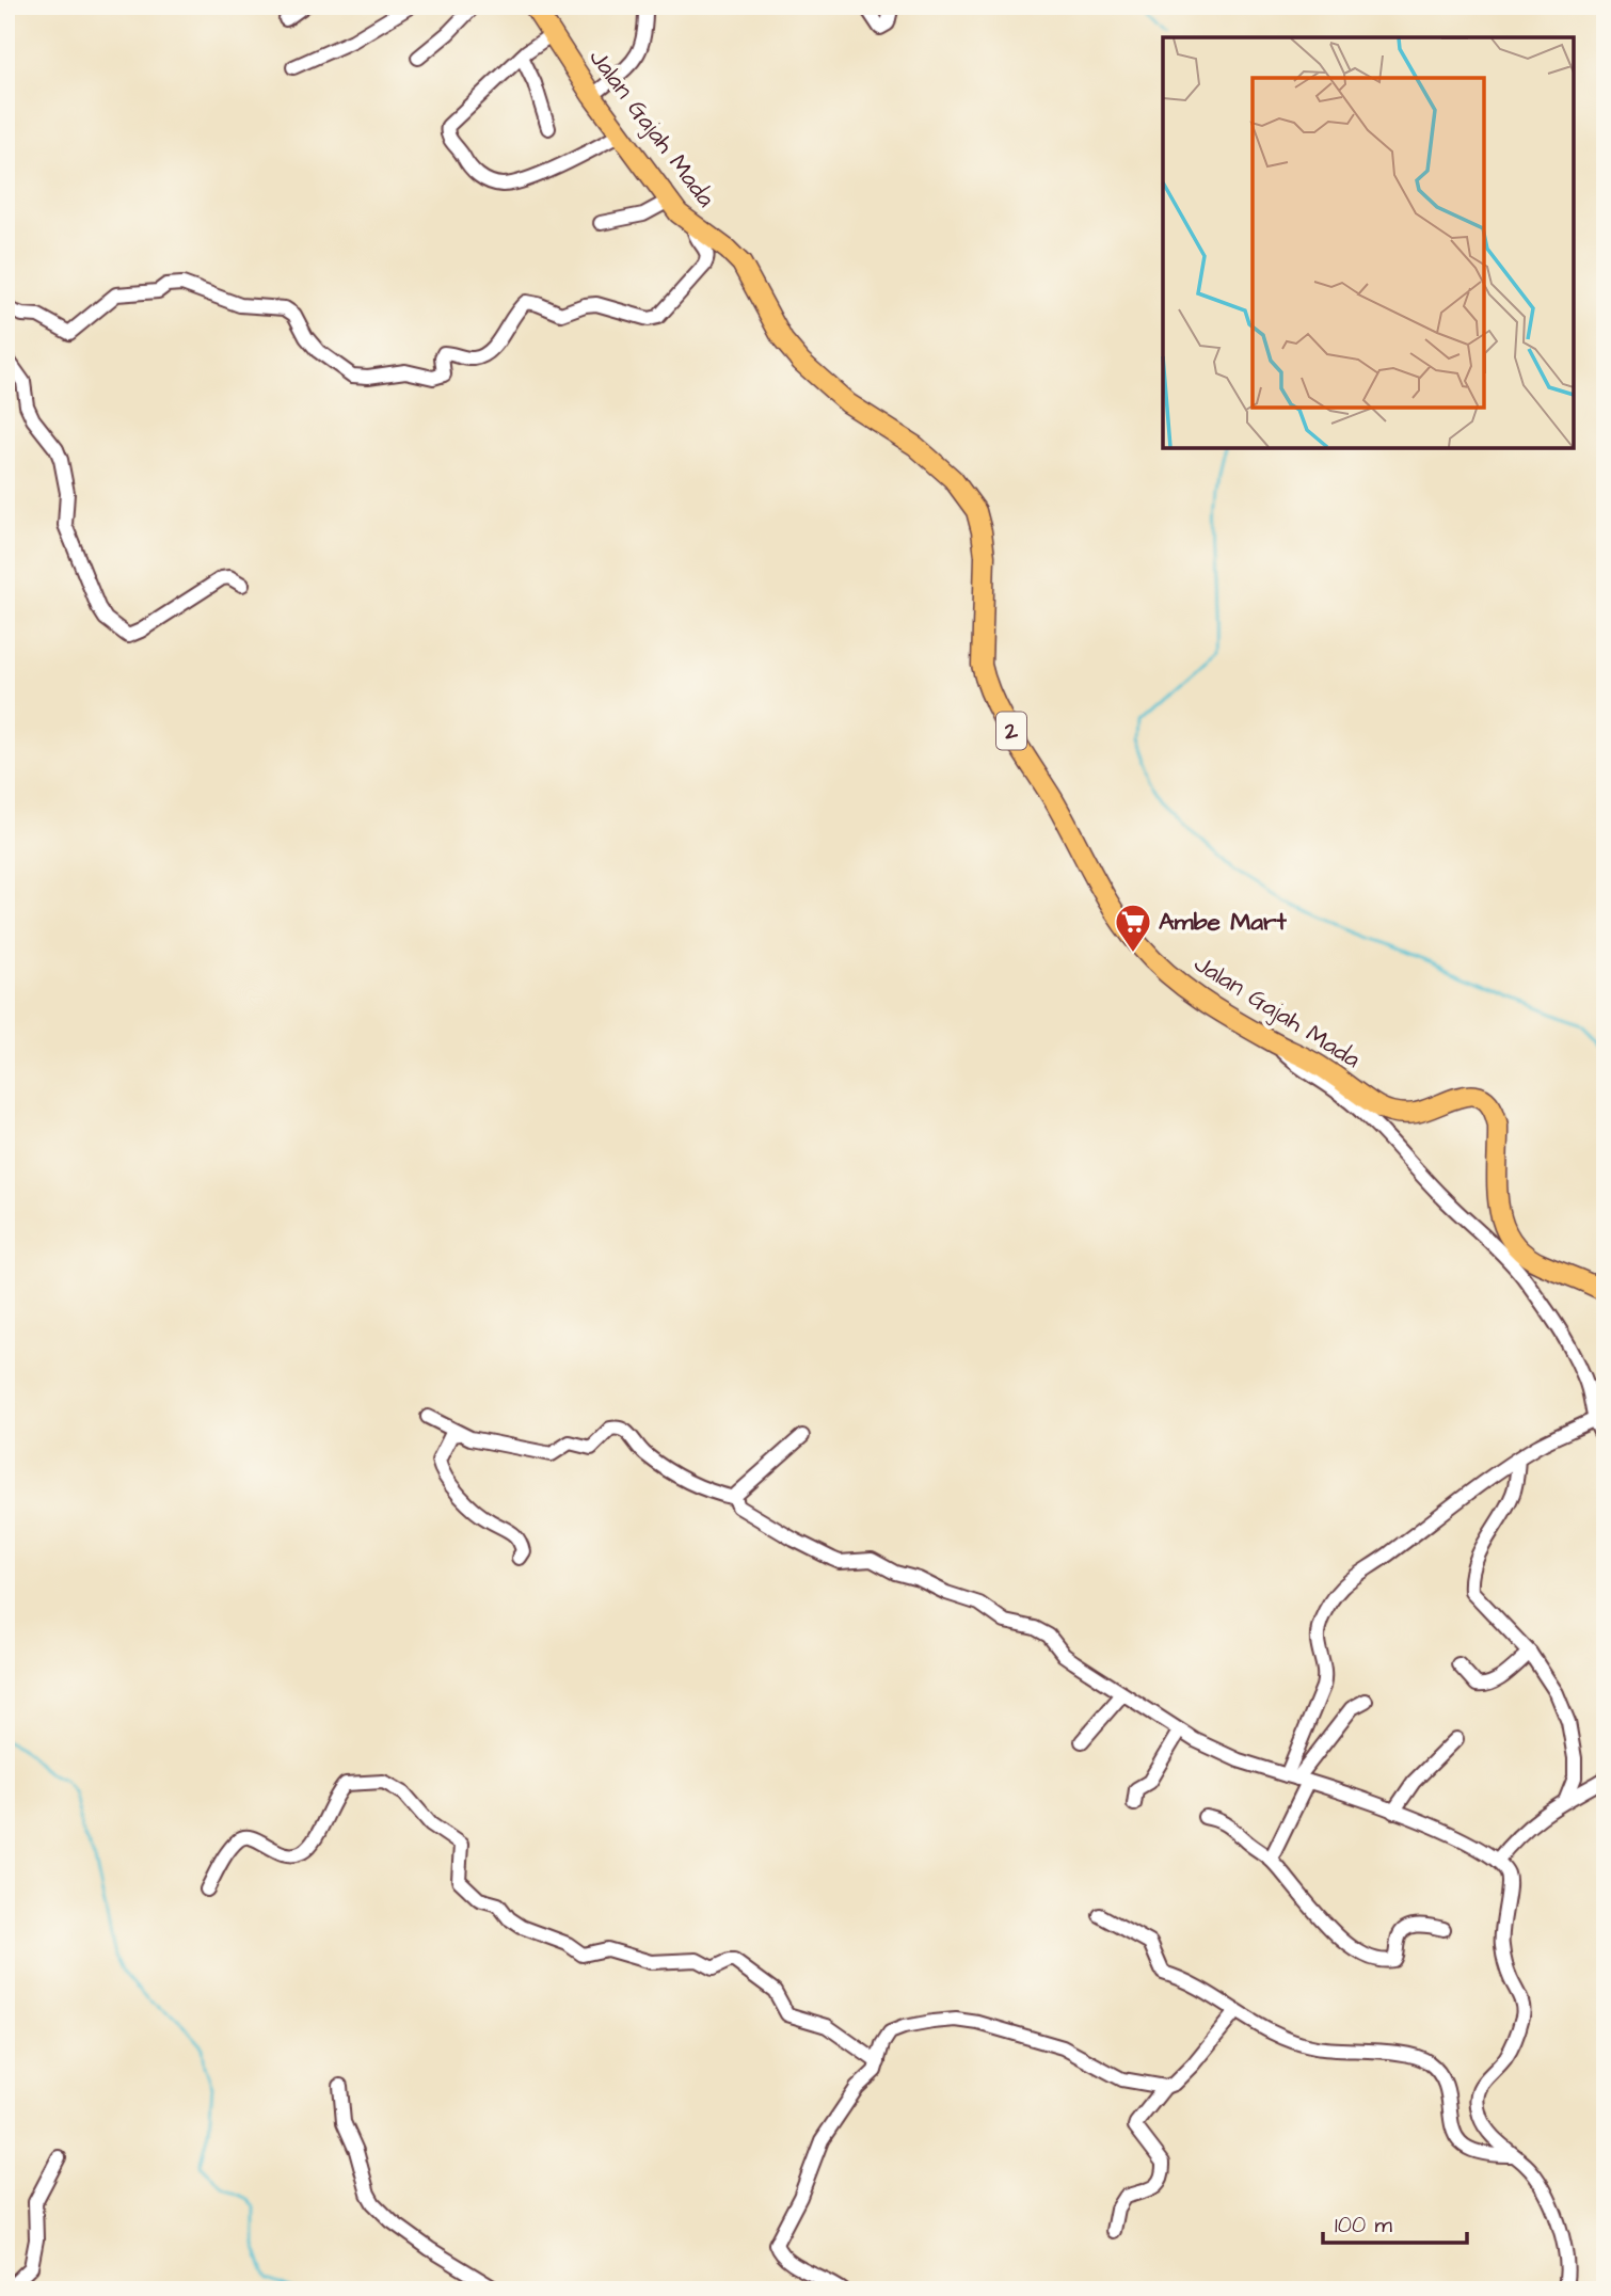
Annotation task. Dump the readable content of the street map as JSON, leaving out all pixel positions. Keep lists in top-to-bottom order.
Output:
{
  "streets": {
    "highway": ["Jalan Gajah Mada", "2"]
  },
  "places": {
    "supermarket": ["Ambe Mart"]
  },
  "scale_bar": "100 m"
}
